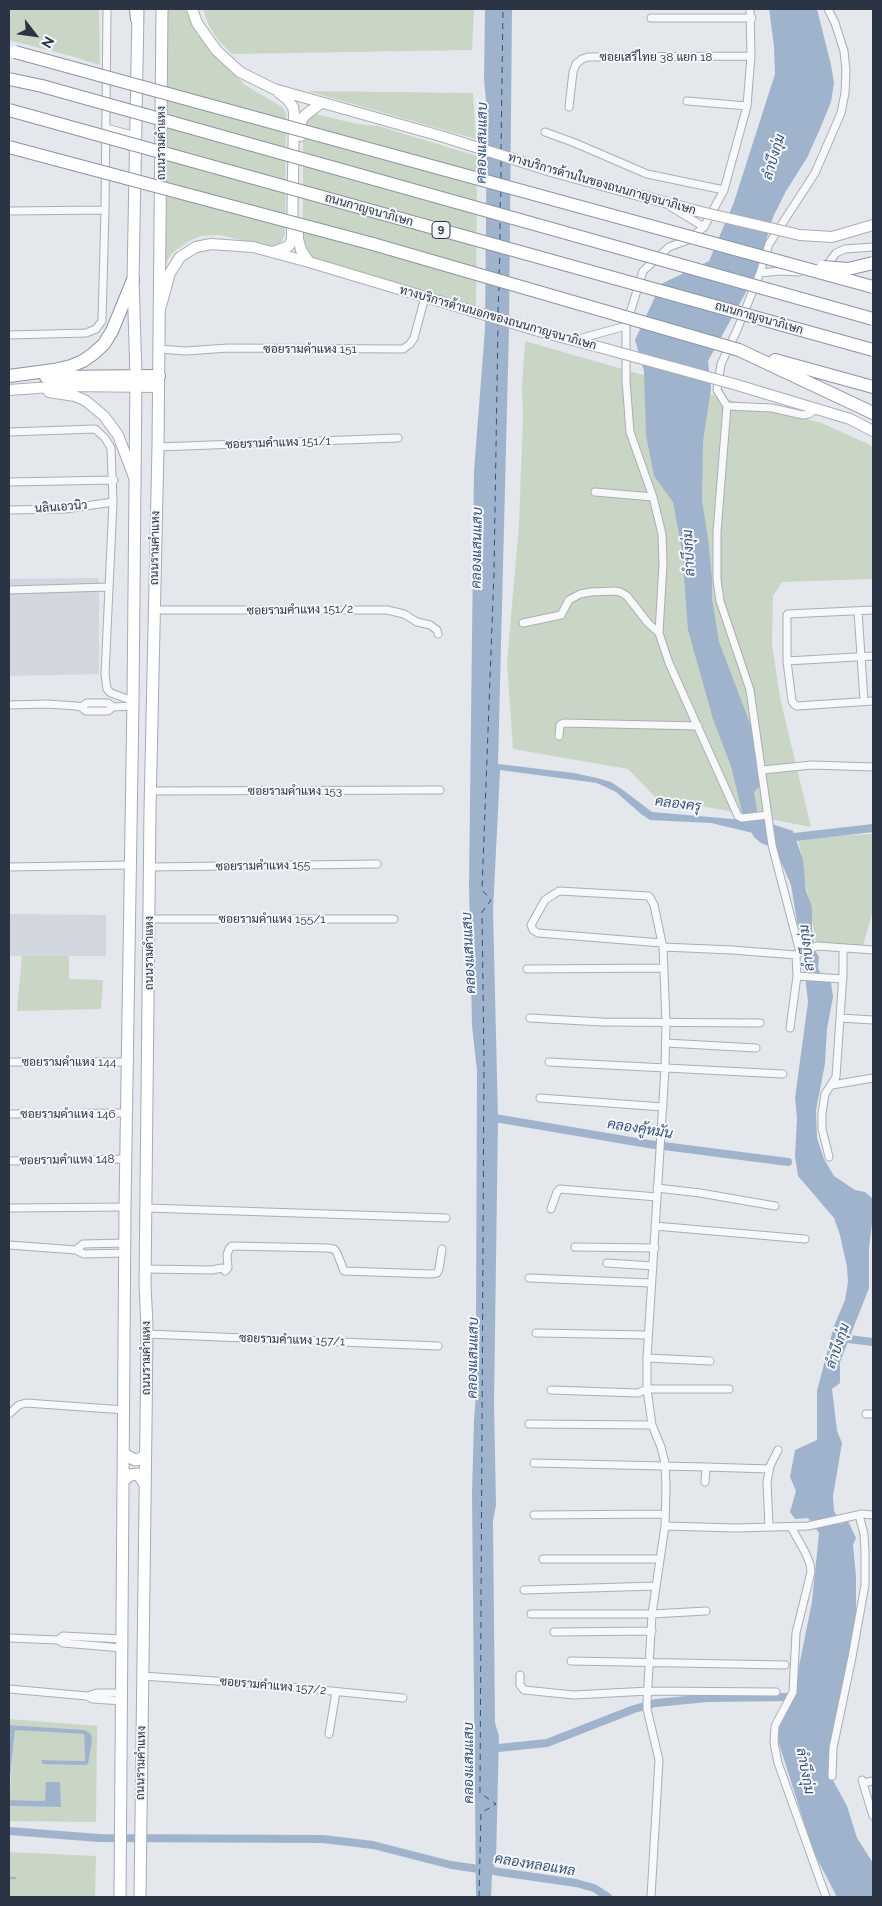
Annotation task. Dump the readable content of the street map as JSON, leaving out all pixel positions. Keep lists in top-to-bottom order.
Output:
{
  "streets": {
    "highway": ["ถนนกาญจนาภิเษก", "9"],
    "main road": ["ถนนรามคำแหง", "ทางบริการด้านในของถนนกาญจนาภิเษก", "ทางบริการด้านนอกของถนนกาญจนาภิเษก"],
    "street": [
      "ซอยเสรีไทย 38 แยก 18",
      "ซอยรามคำแหง 151",
      "ซอยรามคำแหง 151/1",
      "นลินเอวนิว",
      "ซอยรามคำแหง 151/2",
      "ซอยรามคำแหง 153",
      "ซอยรามคำแหง 155",
      "ซอยรามคำแหง 155/1",
      "ซอยรามคำแหง 144",
      "ซอยรามคำแหง 146",
      "ซอยรามคำแหง 148",
      "ซอยรามคำแหง 157/1",
      "ซอยรามคำแหง 157/2"
    ]
  },
  "crossings": [
    ["ถนนรามคำแหง", "ทางบริการด้านนอกของถนนกาญจนาภิเษก"],
    ["ถนนรามคำแหง", "ซอยรามคำแหง 151"],
    ["ถนนรามคำแหง", "ซอยรามคำแหง 151/1"],
    ["ถนนรามคำแหง", "ซอยรามคำแหง 151/2"],
    ["ถนนรามคำแหง", "ซอยรามคำแหง 153"],
    ["ถนนรามคำแหง", "ซอยรามคำแหง 155"],
    ["ถนนรามคำแหง", "ซอยรามคำแหง 155/1"],
    ["ถนนรามคำแหง", "ซอยรามคำแหง 144"],
    ["ถนนรามคำแหง", "ซอยรามคำแหง 146"],
    ["ถนนรามคำแหง", "ซอยรามคำแหง 148"],
    ["ถนนรามคำแหง", "ซอยรามคำแหง 157/1"],
    ["ถนนรามคำแหง", "ซอยรามคำแหง 157/2"],
    ["ทางบริการด้านนอกของถนนกาญจนาภิเษก", "ซอยรามคำแหง 151"]
  ],
  "water": [
    "คลองแสนแสบ",
    "ลำบึงกุ่ม",
    "คลองครุ",
    "คลองคู้หมัน",
    "คลองหลอแหล"
  ],
  "north": "bottom right"
}
